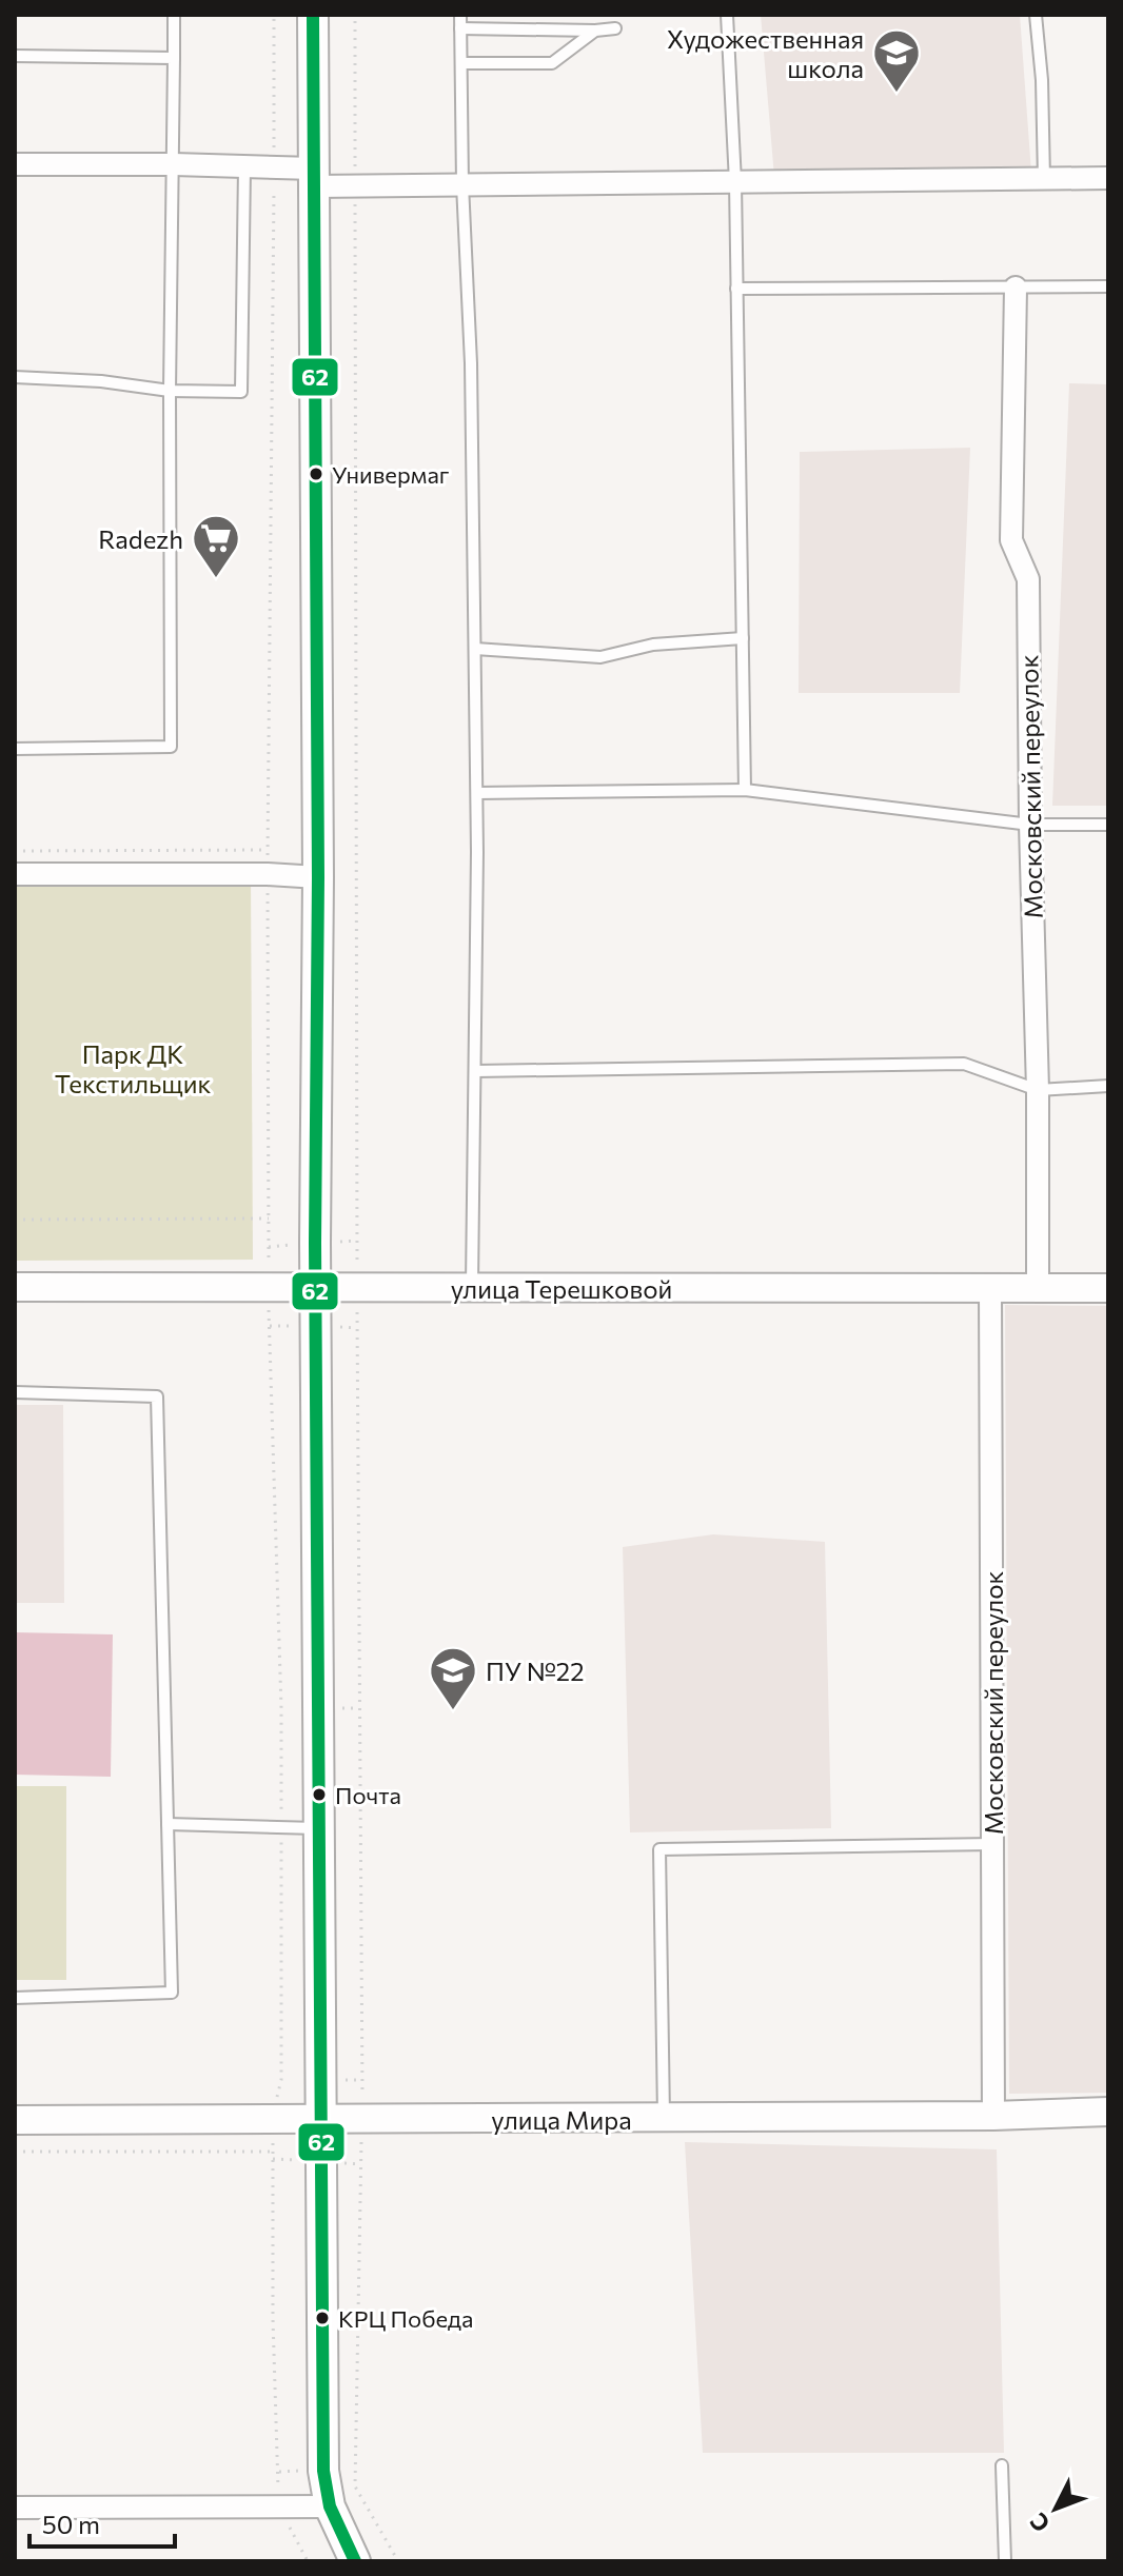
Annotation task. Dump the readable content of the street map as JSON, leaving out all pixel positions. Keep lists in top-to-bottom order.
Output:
{
  "streets": {
    "street": ["Московский переулок", "улица Терешковой", "улица Мира"]
  },
  "crossings": [
    ["Московский переулок", "улица Терешковой"],
    ["Московский переулок", "улица Мира"]
  ],
  "parks": ["Парк ДК Текстильщик"],
  "places": {
    "school or university": ["Художественная школа", "ПУ №22"],
    "other": ["Универмаг", "Почта", "КРЦ Победа"],
    "supermarket": ["Radezh"]
  },
  "lines": ["transit line 62"],
  "scale_bar": "50 m",
  "north": "bottom left"
}
